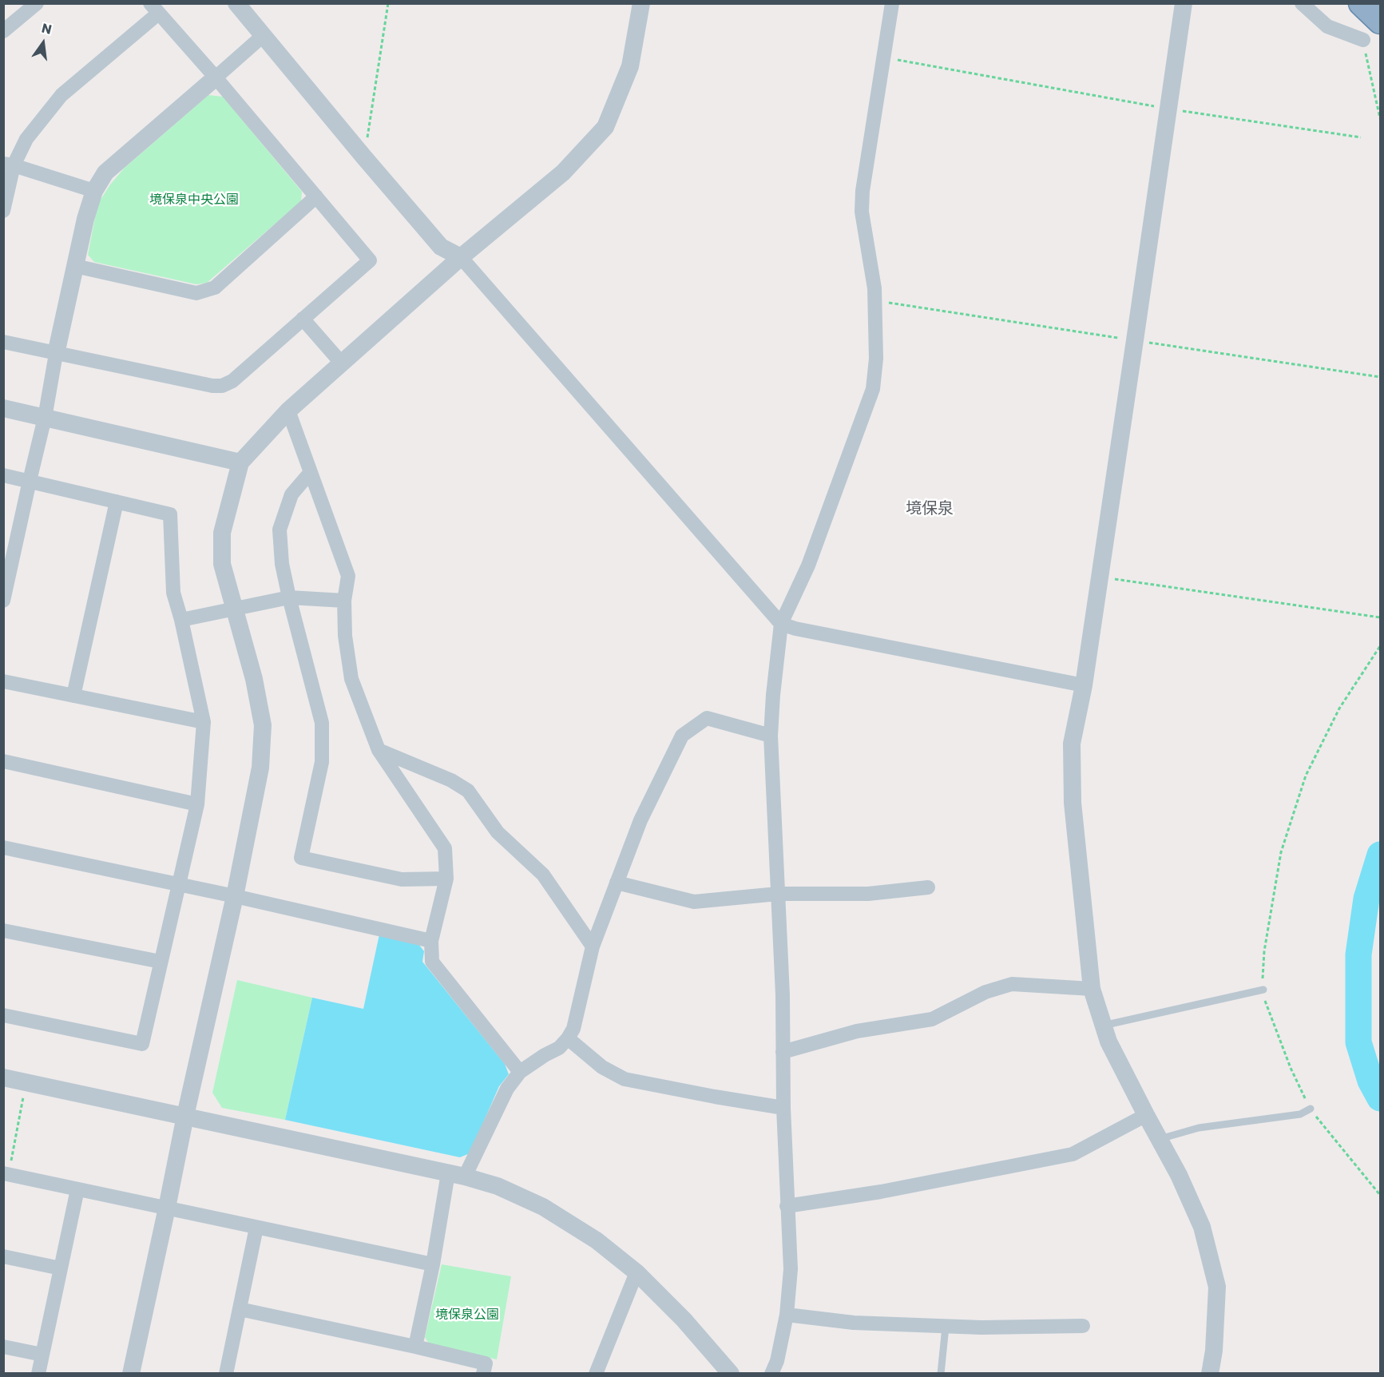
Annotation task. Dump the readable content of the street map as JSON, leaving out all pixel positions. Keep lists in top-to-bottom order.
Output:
{
  "districts": ["境保泉"],
  "parks": ["境保泉中央公園", "境保泉公園"],
  "north": "top"
}
